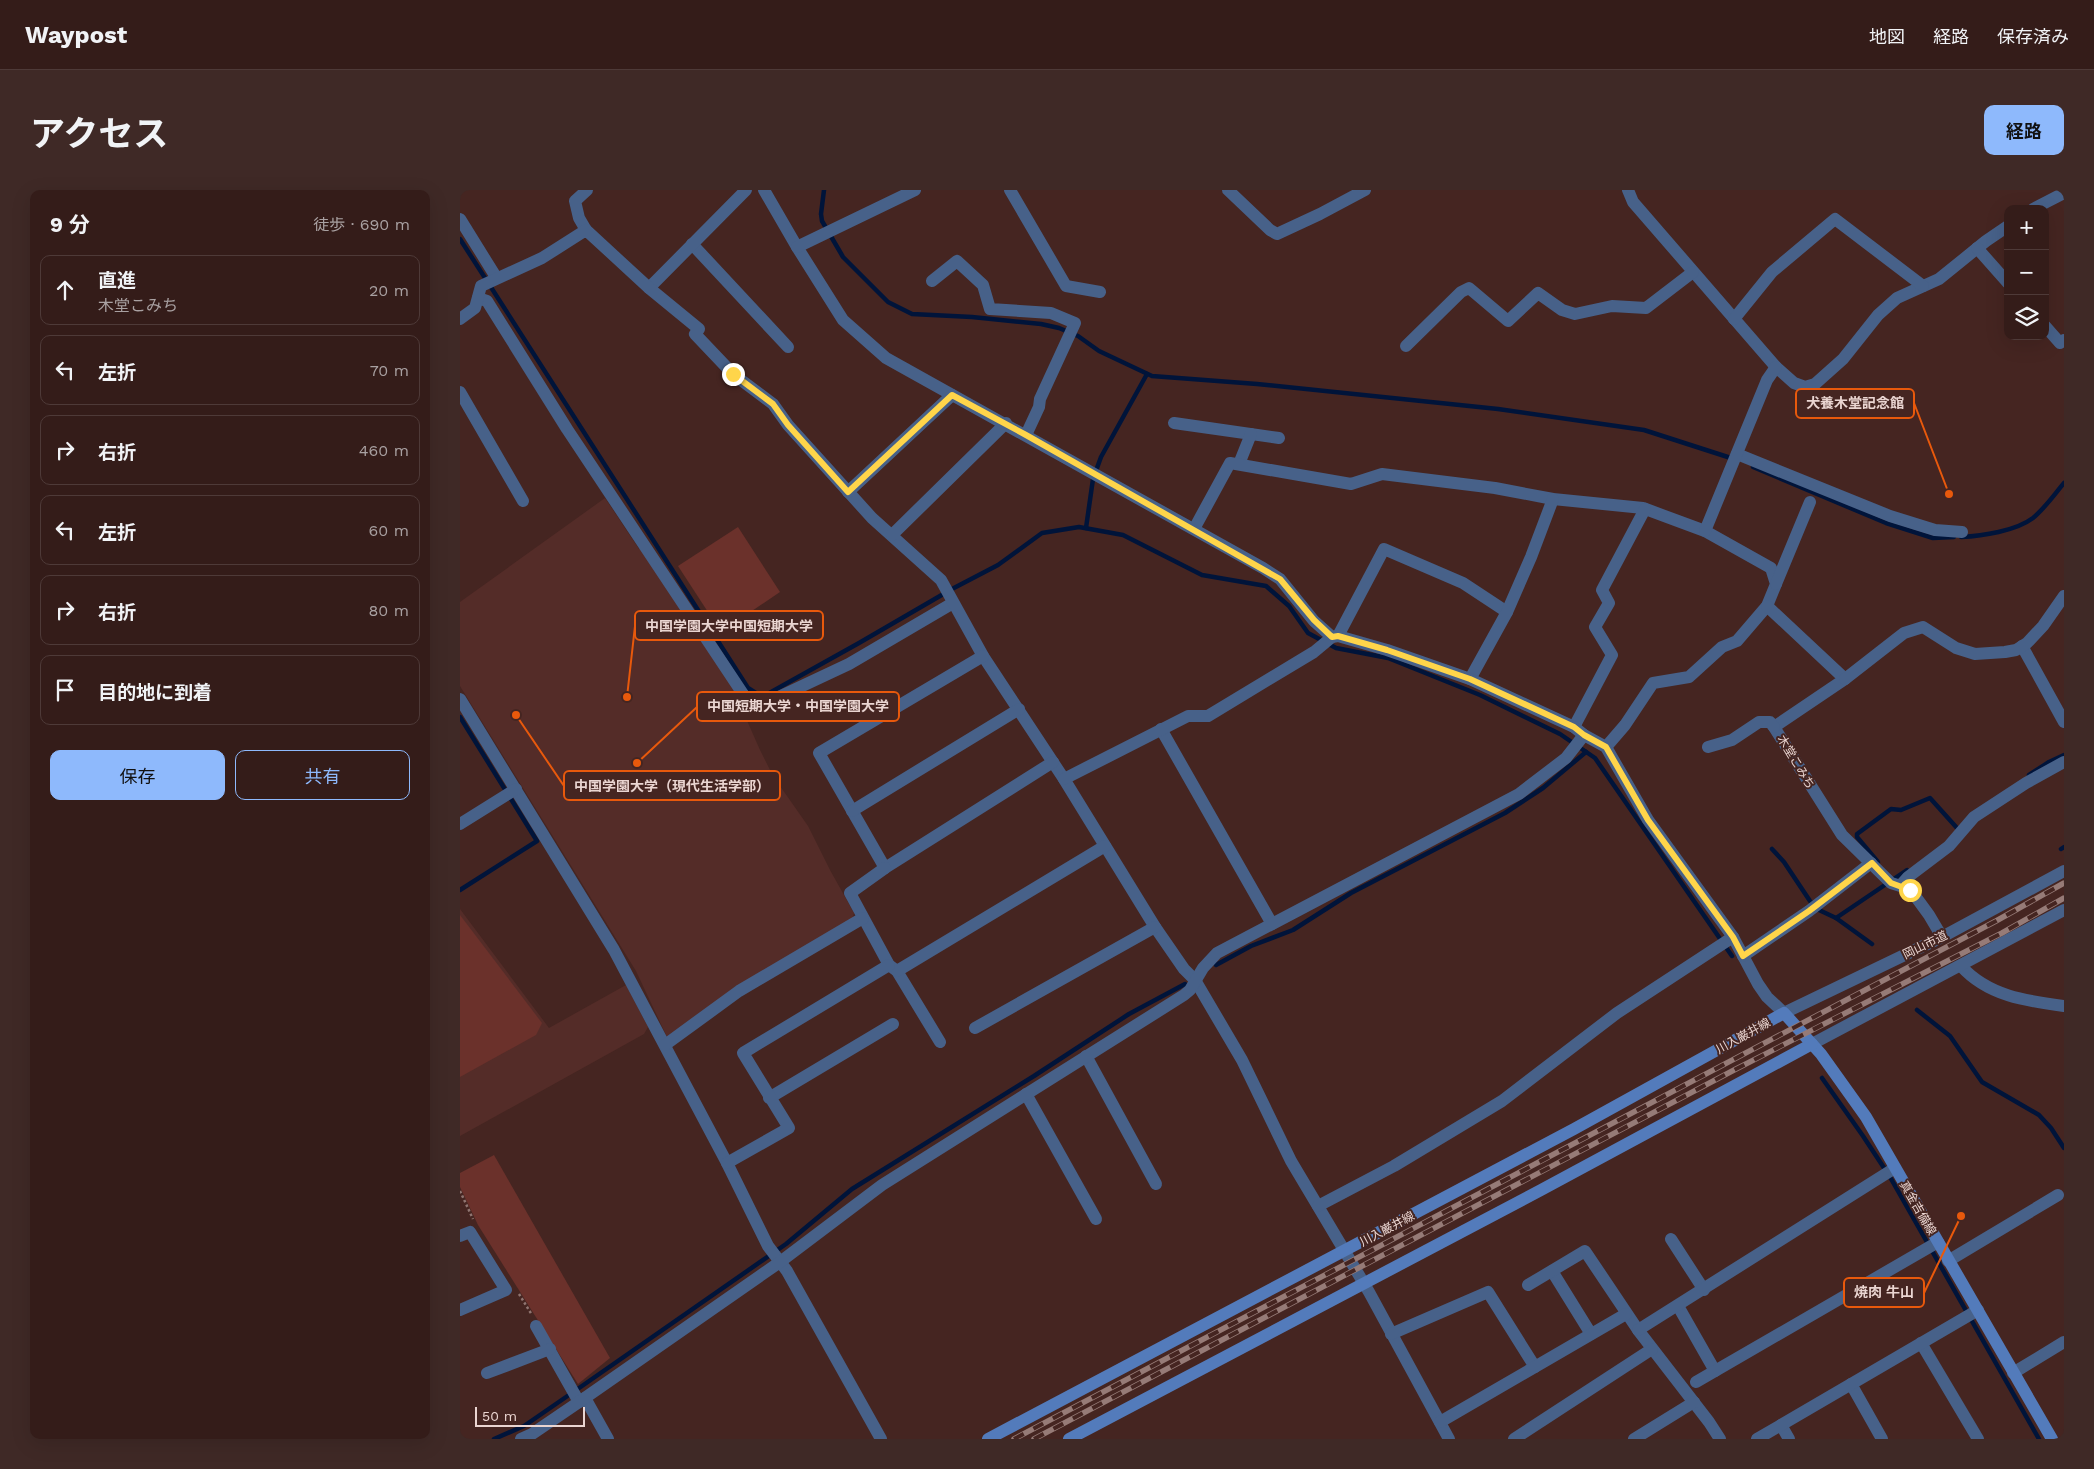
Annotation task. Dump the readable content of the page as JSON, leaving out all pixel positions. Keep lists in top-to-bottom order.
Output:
{
  "streets": {
    "main road": ["川入巌井線", "真金吉備線"],
    "street": ["木堂こみち", "岡山市道"]
  },
  "crossings": [
    ["木堂こみち", "岡山市道"],
    ["岡山市道", "川入巌井線"],
    ["岡山市道", "真金吉備線"],
    ["川入巌井線", "真金吉備線"]
  ],
  "places": [
    "犬養木堂記念館",
    "中国学園大学中国短期大学",
    "中国学園大学（現代生活学部）",
    "中国短期大学・中国学園大学",
    "焼肉 牛山"
  ],
  "scale_bar": "50 m",
  "page": {
    "header": "Waypost",
    "nav": ["地図", "経路", "保存済み"],
    "title": "アクセス",
    "buttons": [
      "経路",
      ["保存", "共有"]
    ],
    "heading": ["9 分", "徒歩 · 690 m"],
    "map_buttons": ["+", "−"],
    "list": [
      ["直進", "木堂こみち", "20 m"],
      ["左折", "70 m"],
      ["右折", "460 m"],
      ["左折", "60 m"],
      ["右折", "80 m"],
      "目的地に到着"
    ],
    "scale": "50 m"
  }
}
